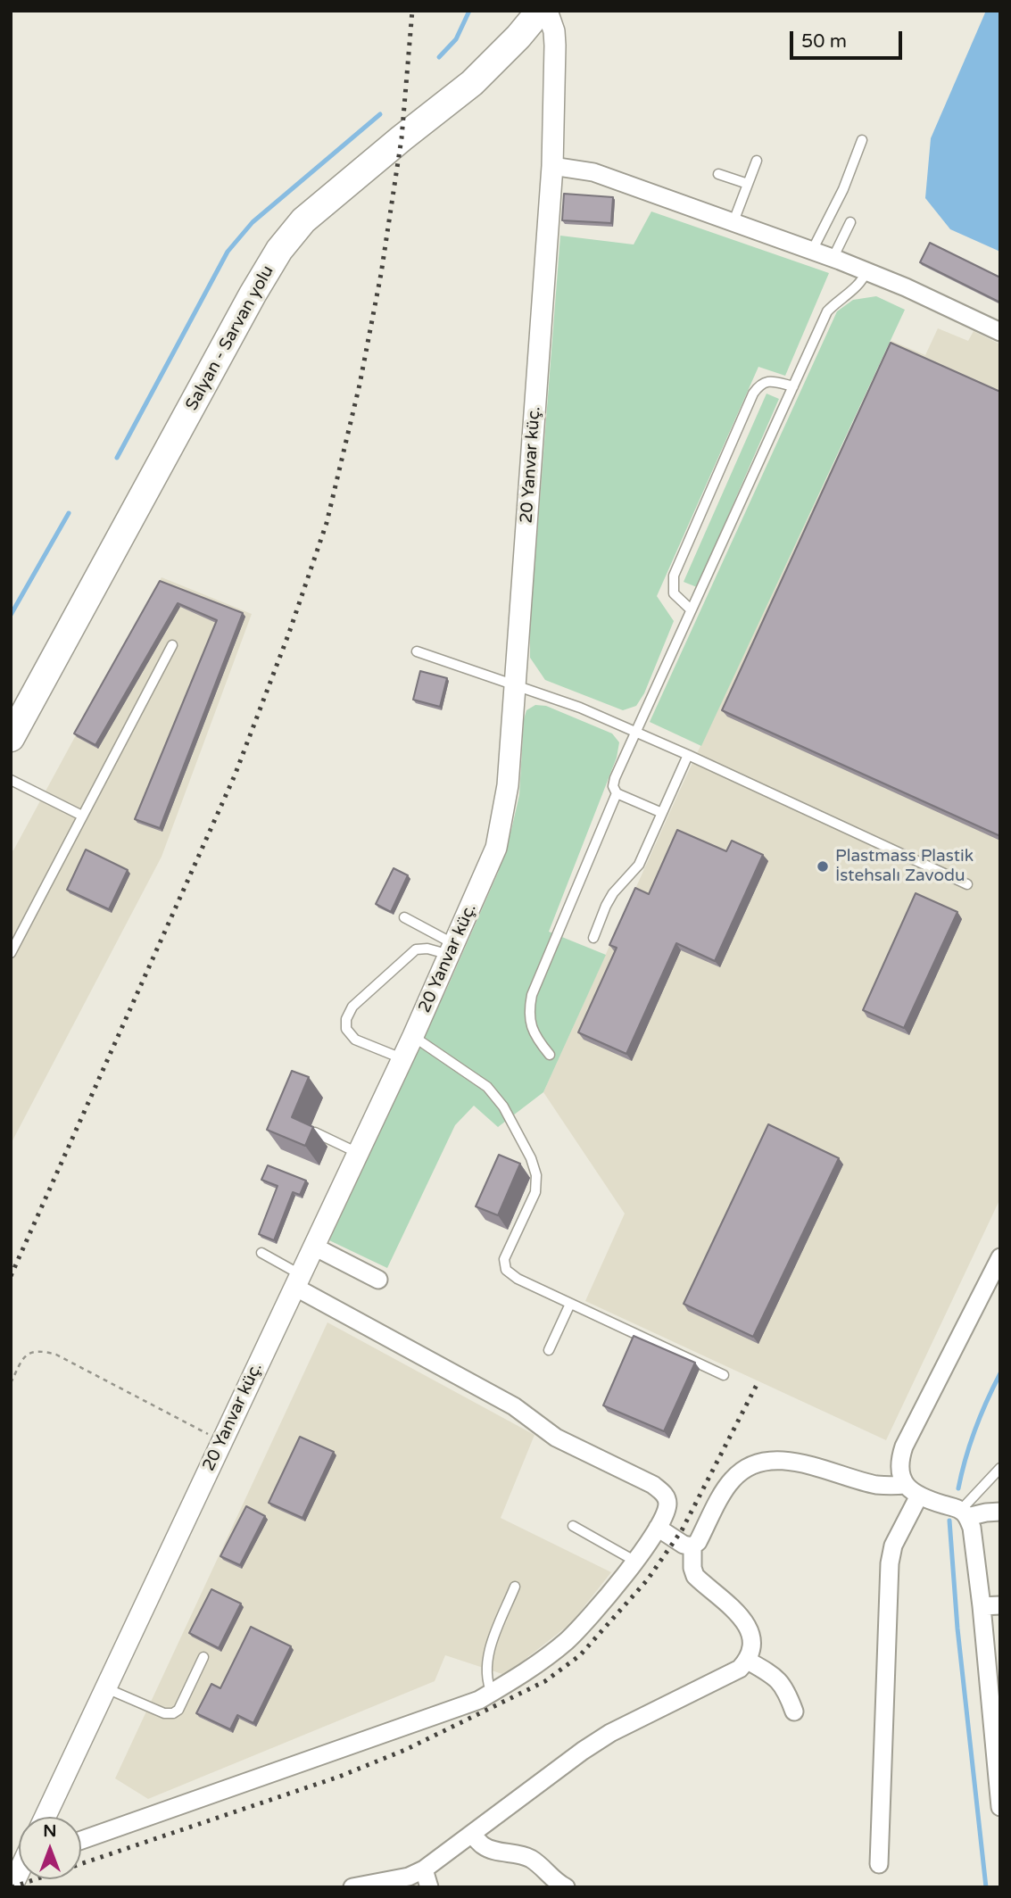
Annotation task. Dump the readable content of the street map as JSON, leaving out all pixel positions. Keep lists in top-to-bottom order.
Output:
{
  "streets": {
    "main road": ["Salyan - Sarvan yolu"],
    "street": ["20 Yanvar küç."]
  },
  "places": ["Plastmass Plastik İstehsalı Zavodu"],
  "scale_bar": "50 m",
  "north": "top"
}
